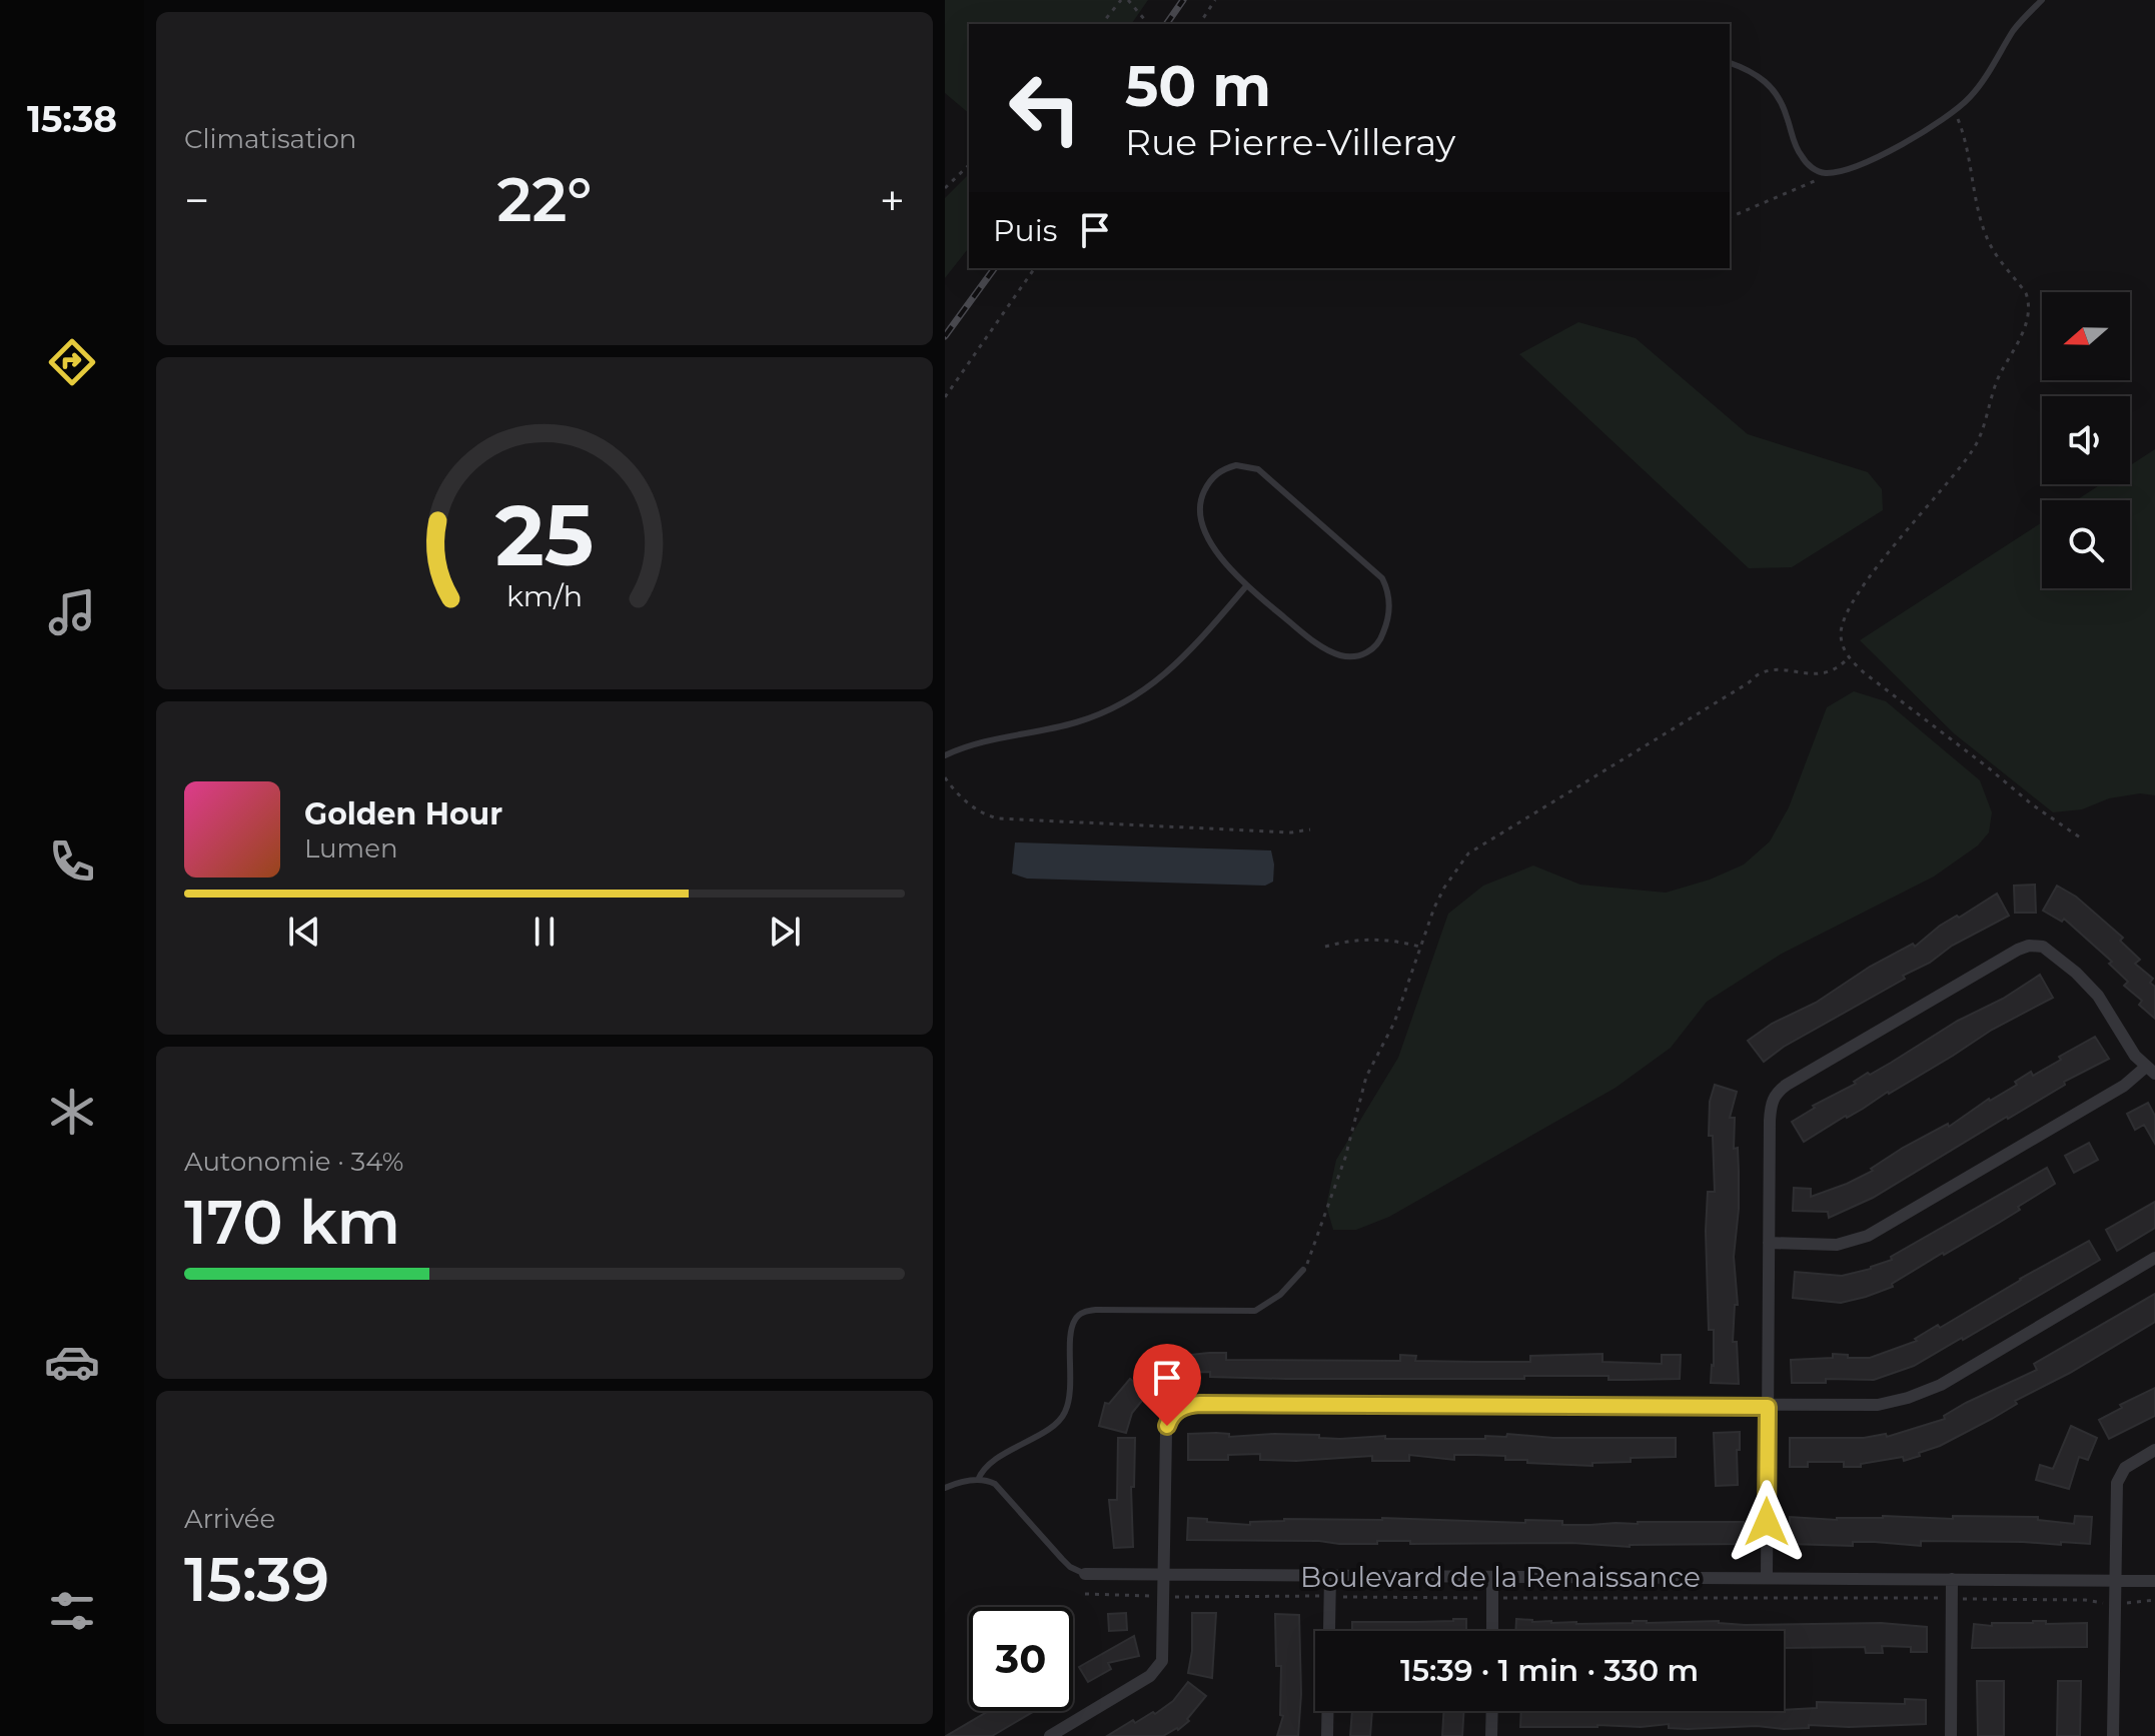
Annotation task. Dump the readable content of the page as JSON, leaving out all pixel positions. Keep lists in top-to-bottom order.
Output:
{
  "streets": {
    "street": ["Boulevard de la Renaissance"]
  },
  "north": "left",
  "page": {
    "tabs": "15:38",
    "tile": [
      "Climatisation",
      ["Autonomie · 34%", "170 km"],
      ["Arrivée", "15:39"]
    ],
    "turn": ["50 m", "Rue Pierre-Villeray"],
    "heat": ["−", "22°", "+"],
    "then": "Puis",
    "song": ["Golden Hour", "Lumen"],
    "limit": "30",
    "trip": "15:39 · 1 min · 330 m",
    "gauge": ["25", "km/h"]
  }
}
